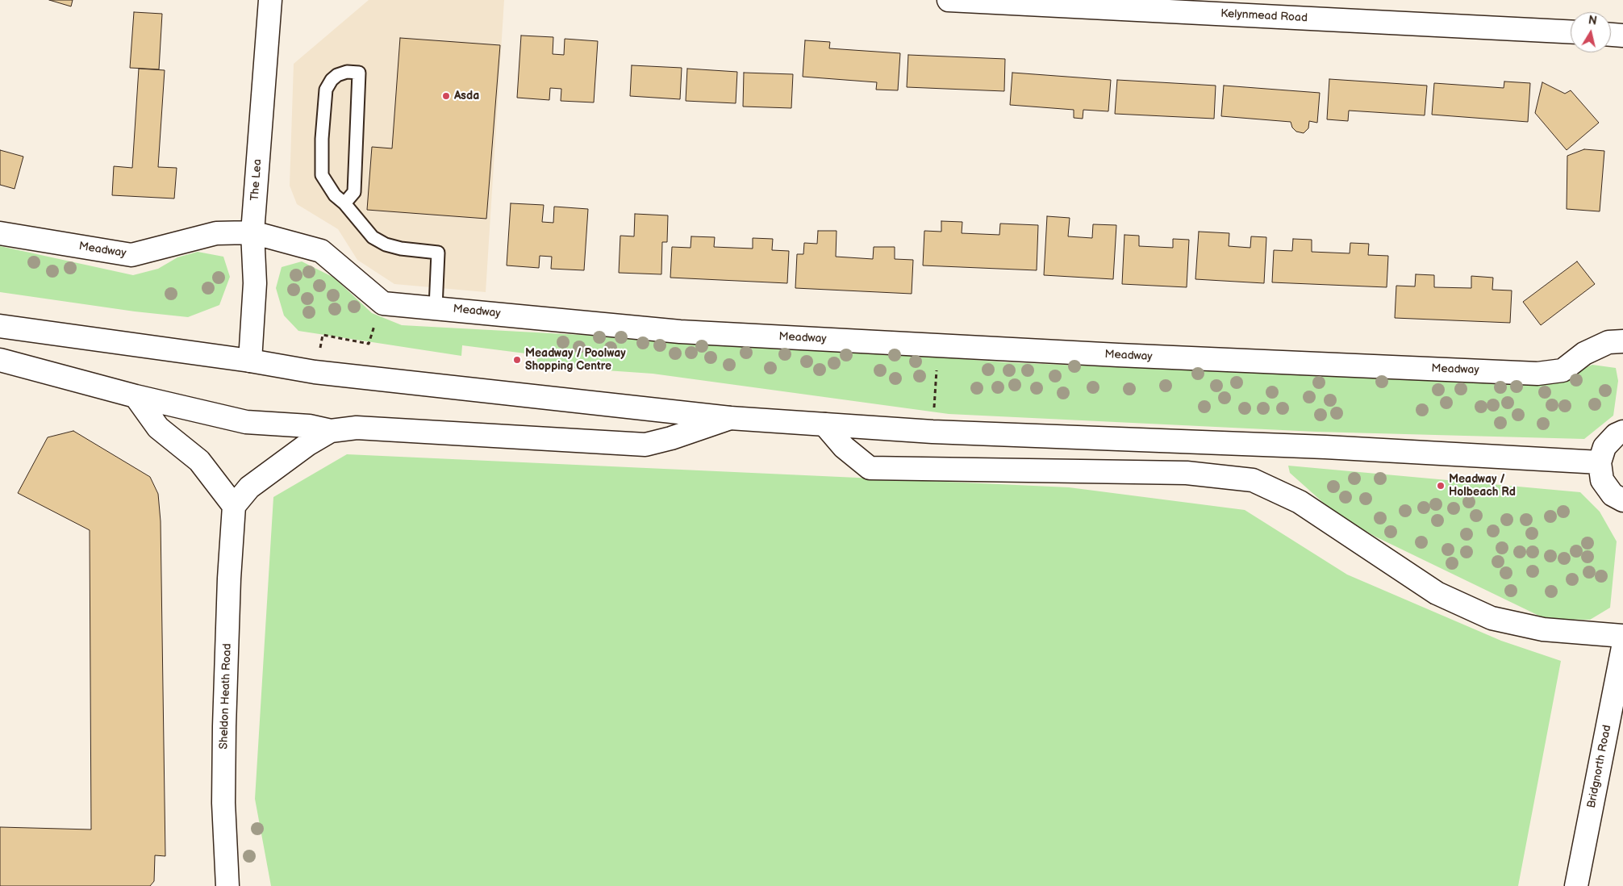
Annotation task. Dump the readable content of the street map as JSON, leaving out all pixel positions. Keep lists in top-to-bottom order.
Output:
{
  "streets": {
    "street": [
      "Kelynmead Road",
      "The Lea",
      "Meadway",
      "Sheldon Heath Road",
      "Bridgnorth Road"
    ]
  },
  "crossings": [
    ["The Lea", "Meadway"]
  ],
  "places": ["Asda", "Meadway / Poolway Shopping Centre", "Meadway / Holbeach Rd"],
  "north": "top"
}
